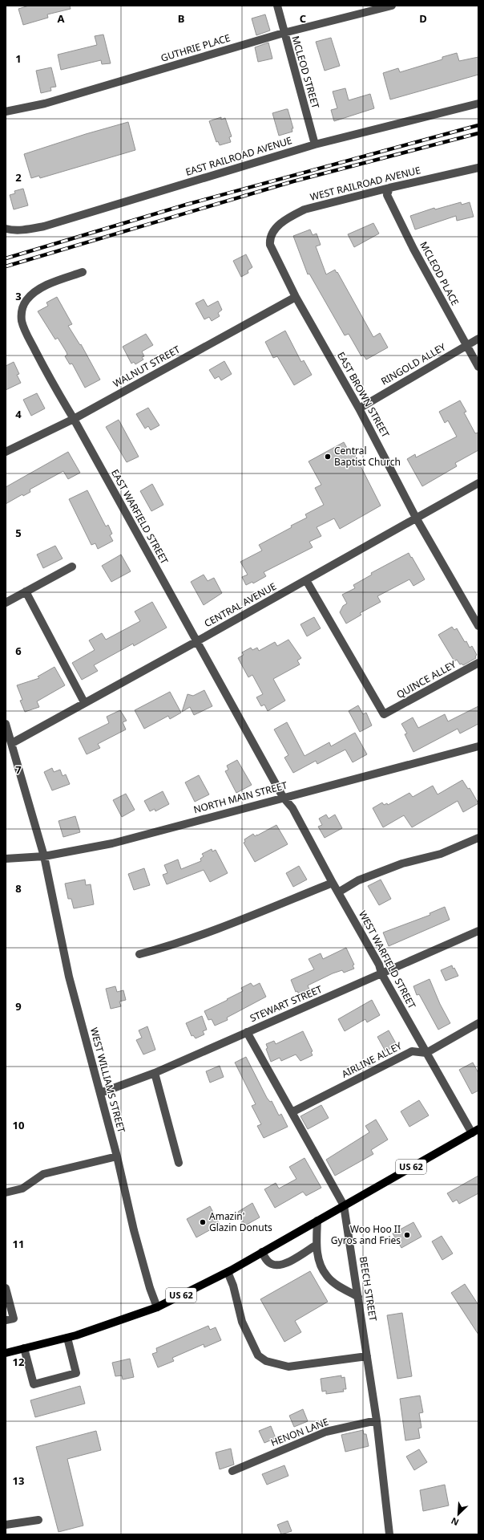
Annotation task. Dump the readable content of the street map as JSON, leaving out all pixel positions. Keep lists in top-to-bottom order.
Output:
{
  "streets": {
    "main road": ["US 62"],
    "street": [
      "GUTHRIE PLACE",
      "MCLEOD STREET",
      "EAST RAILROAD AVENUE",
      "WEST RAILROAD AVENUE",
      "MCLEOD PLACE",
      "RINGOLD ALLEY",
      "WALNUT STREET",
      "EAST BROWN STREET",
      "EAST WARFIELD STREET",
      "CENTRAL AVENUE",
      "QUINCE ALLEY",
      "NORTH MAIN STREET",
      "WEST WARFIELD STREET",
      "STEWART STREET",
      "AIRLINE ALLEY",
      "WEST WILLIAMS STREET",
      "BEECH STREET",
      "HENON LANE"
    ]
  },
  "crossings": [
    ["GUTHRIE PLACE", "MCLEOD STREET"],
    ["MCLEOD STREET", "EAST RAILROAD AVENUE"],
    ["WEST RAILROAD AVENUE", "MCLEOD PLACE"],
    ["WEST RAILROAD AVENUE", "EAST BROWN STREET"],
    ["MCLEOD PLACE", "RINGOLD ALLEY"],
    ["RINGOLD ALLEY", "EAST BROWN STREET"],
    ["WALNUT STREET", "EAST BROWN STREET"],
    ["WALNUT STREET", "EAST WARFIELD STREET"],
    ["EAST BROWN STREET", "CENTRAL AVENUE"],
    ["EAST WARFIELD STREET", "CENTRAL AVENUE"],
    ["EAST WARFIELD STREET", "NORTH MAIN STREET"],
    ["EAST WARFIELD STREET", "WEST WARFIELD STREET"],
    ["CENTRAL AVENUE", "QUINCE ALLEY"],
    ["CENTRAL AVENUE", "WEST WILLIAMS STREET"],
    ["NORTH MAIN STREET", "WEST WARFIELD STREET"],
    ["NORTH MAIN STREET", "WEST WILLIAMS STREET"],
    ["WEST WARFIELD STREET", "STEWART STREET"],
    ["WEST WARFIELD STREET", "AIRLINE ALLEY"],
    ["WEST WARFIELD STREET", "US 62"],
    ["STEWART STREET", "WEST WILLIAMS STREET"],
    ["STEWART STREET", "BEECH STREET"],
    ["AIRLINE ALLEY", "BEECH STREET"],
    ["WEST WILLIAMS STREET", "US 62"],
    ["US 62", "BEECH STREET"],
    ["BEECH STREET", "HENON LANE"]
  ],
  "places": ["Central Baptist Church", "Amazin' Glazin Donuts", "Woo Hoo II Gyros and Fries"],
  "north": "bottom left",
  "grid": {
    "columns": [
      "A",
      "B",
      "C",
      "D"
    ],
    "rows": [
      "1",
      "2",
      "3",
      "4",
      "5",
      "6",
      "7",
      "8",
      "9",
      "10",
      "11",
      "12",
      "13"
    ]
  }
}
